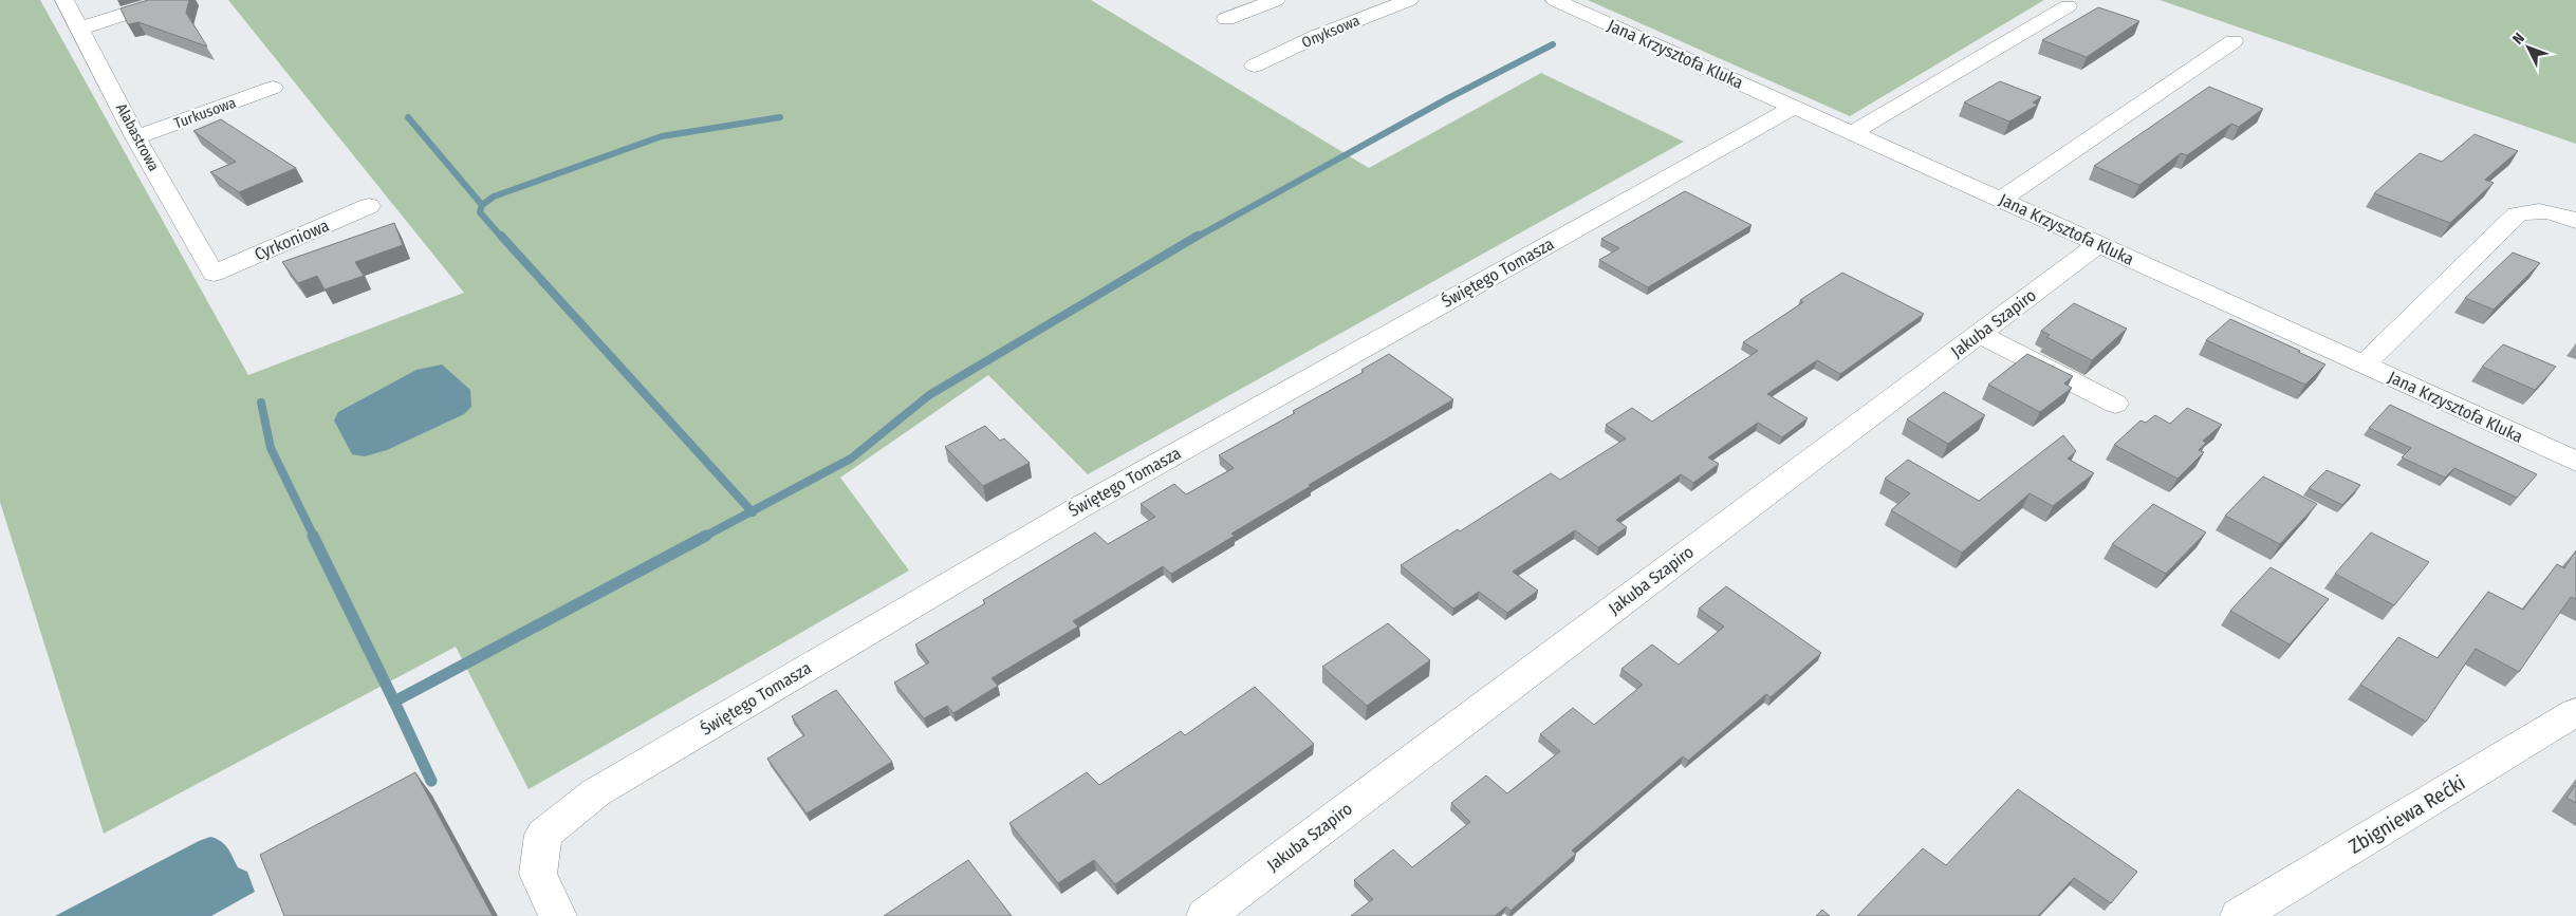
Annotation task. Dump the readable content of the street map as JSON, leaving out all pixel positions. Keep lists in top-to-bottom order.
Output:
{
  "streets": {
    "street": [
      "Onyksowa",
      "Jana Krzysztofa Kluka",
      "Turkusowa",
      "Alabastrowa",
      "Cyrkoniowa",
      "Świętego Tomasza",
      "Jakuba Szapiro",
      "Zbigniewa Rećki"
    ]
  },
  "crossings": [
    ["Jana Krzysztofa Kluka", "Świętego Tomasza"],
    ["Jana Krzysztofa Kluka", "Jakuba Szapiro"],
    ["Turkusowa", "Alabastrowa"],
    ["Alabastrowa", "Cyrkoniowa"]
  ],
  "north": "top left"
}
